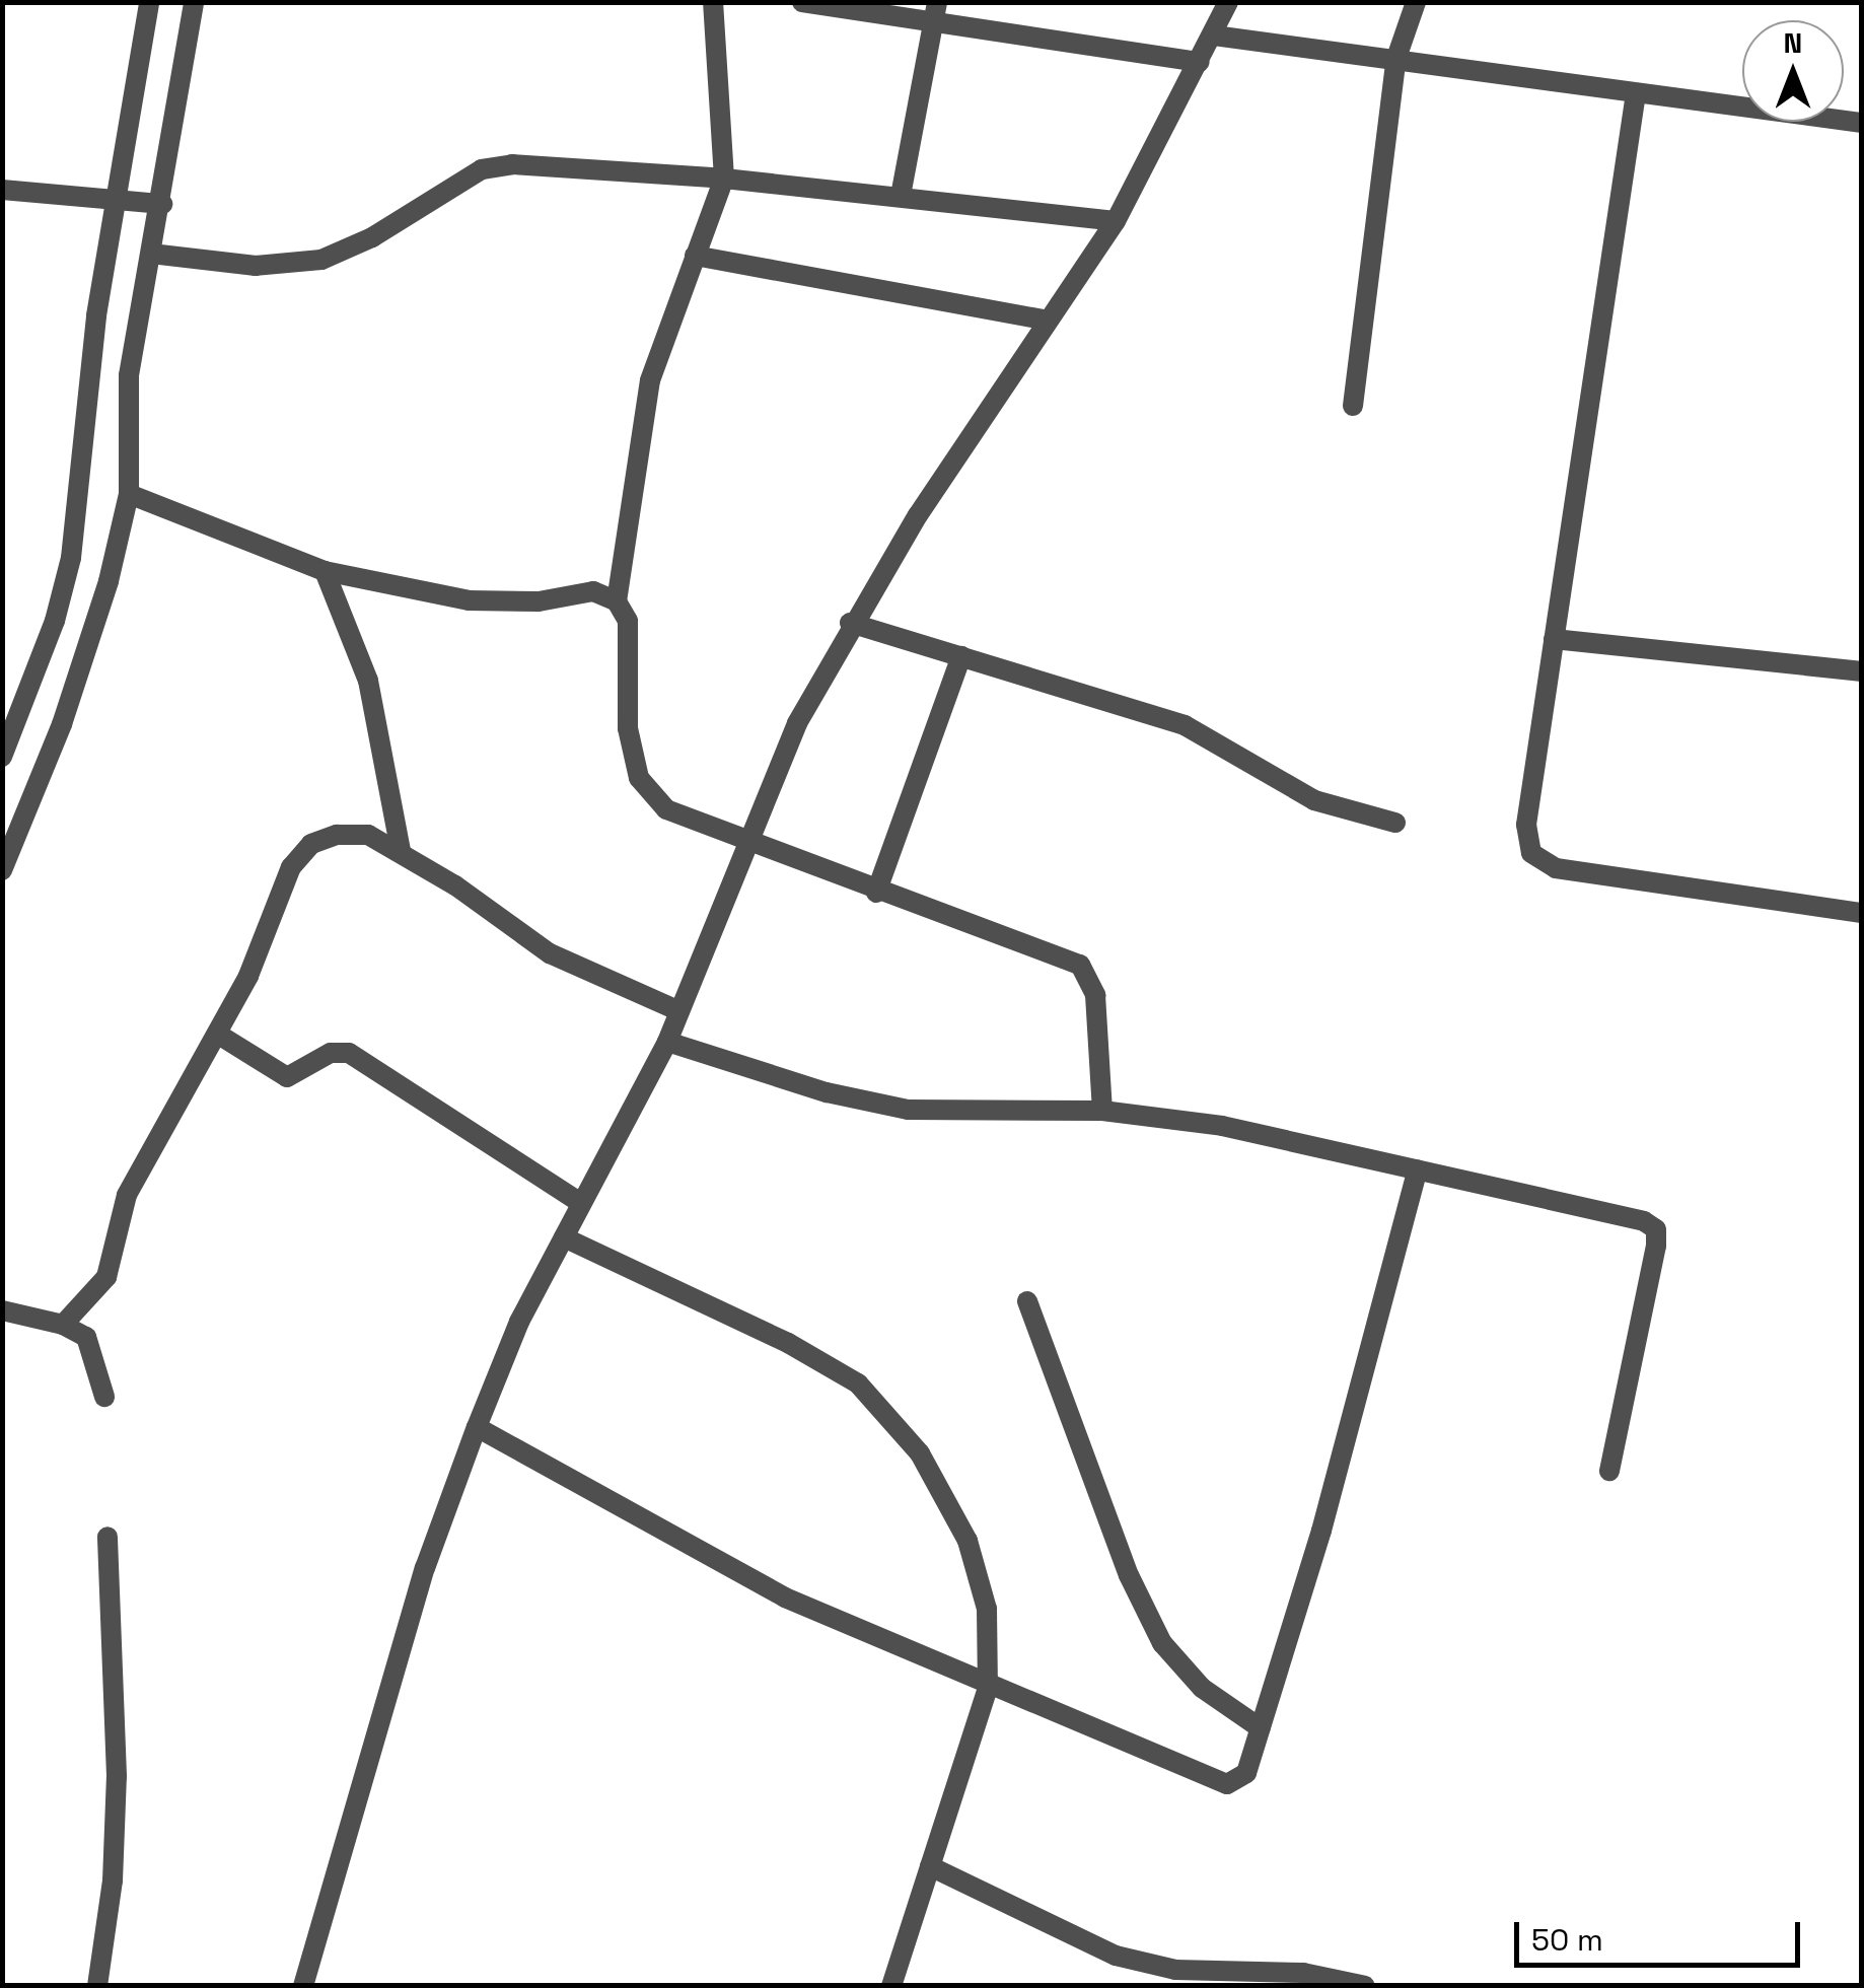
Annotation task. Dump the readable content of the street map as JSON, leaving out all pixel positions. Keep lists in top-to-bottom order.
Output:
{
  "scale_bar": "50 m",
  "north": "top"
}
